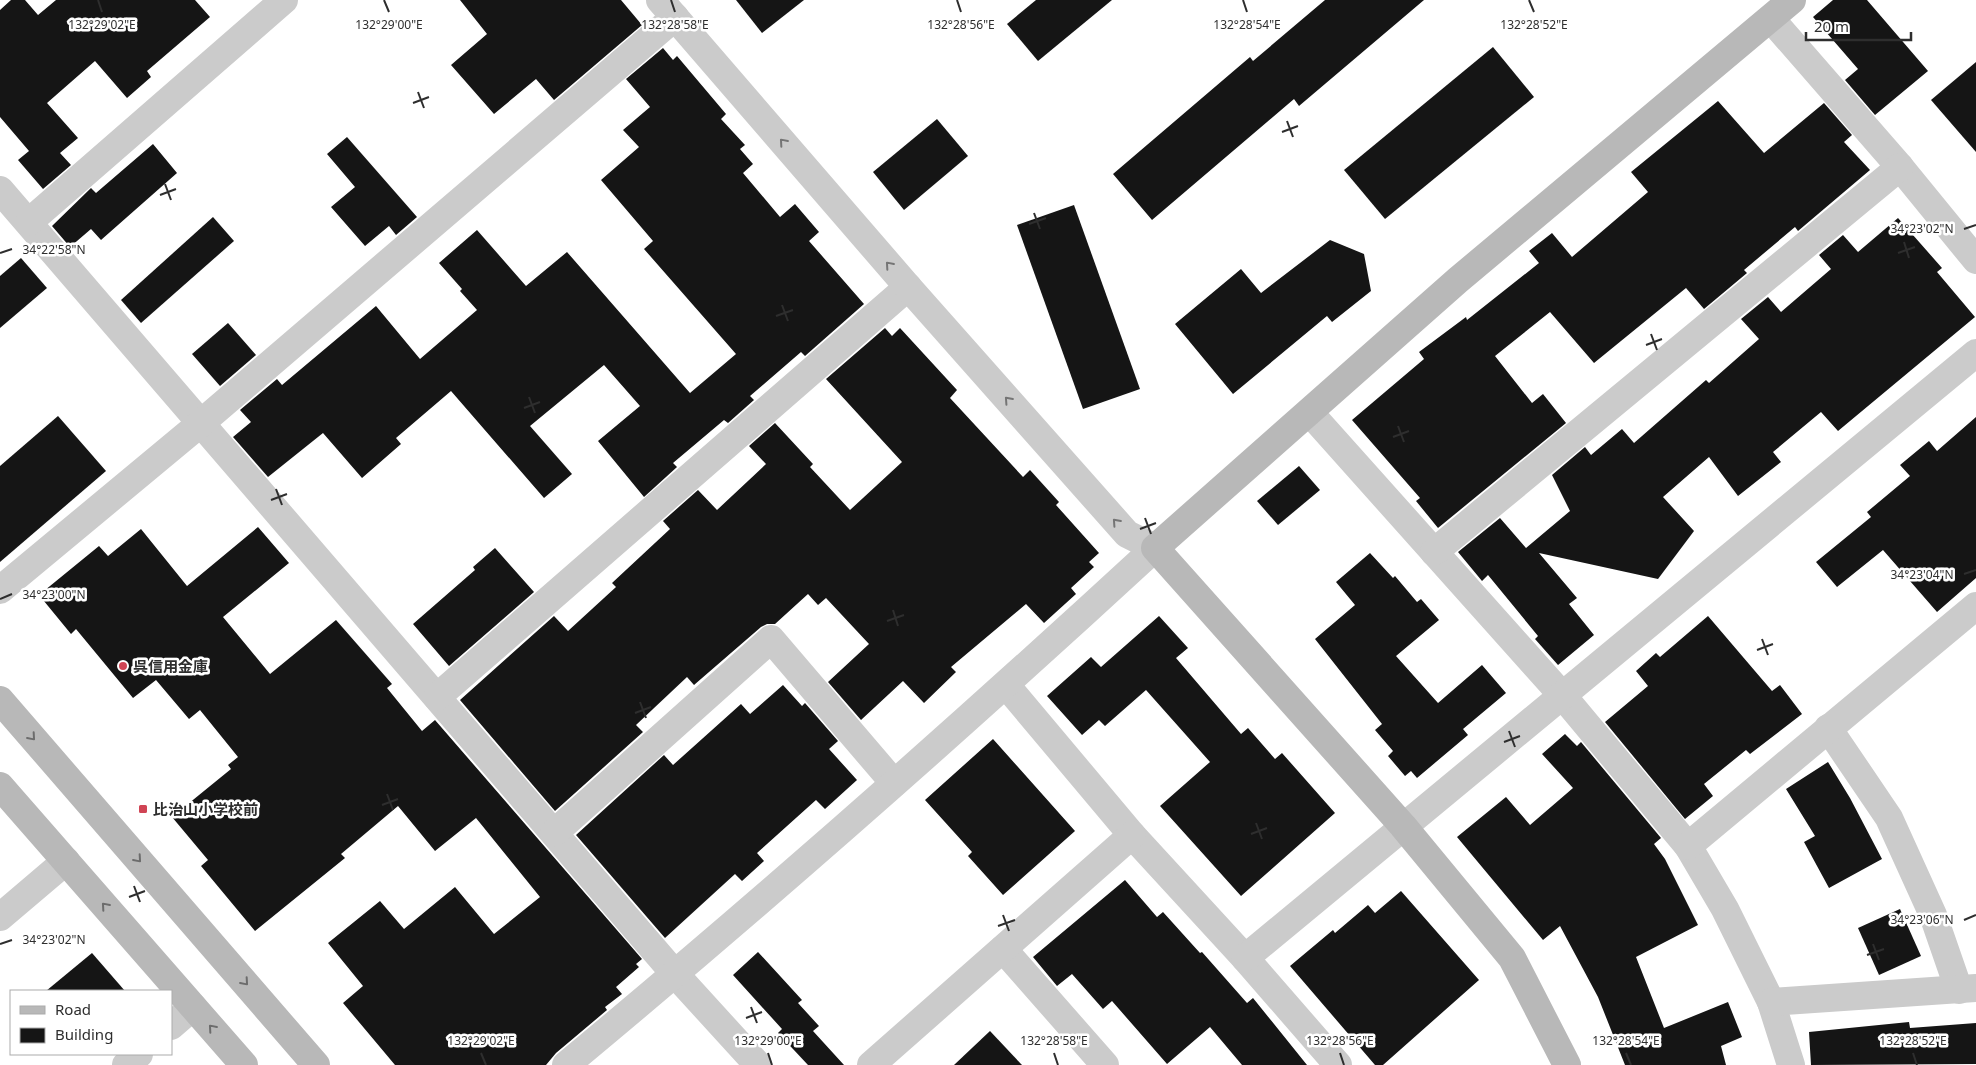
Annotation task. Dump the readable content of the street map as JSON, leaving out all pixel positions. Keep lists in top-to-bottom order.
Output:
{
  "places": {
    "other": ["呉信用金庫"],
    "transit": ["比治山小学校前"]
  },
  "legend": ["Road", "Building"],
  "scale_bar": "20 m",
  "coordinates": [
    "132°29'02\"E",
    "132°29'00\"E",
    "132°28'58\"E",
    "132°28'56\"E",
    "132°28'54\"E",
    "132°28'52\"E",
    "34°23'02\"N",
    "34°22'58\"N",
    "34°23'04\"N",
    "34°23'00\"N",
    "34°23'06\"N"
  ]
}
